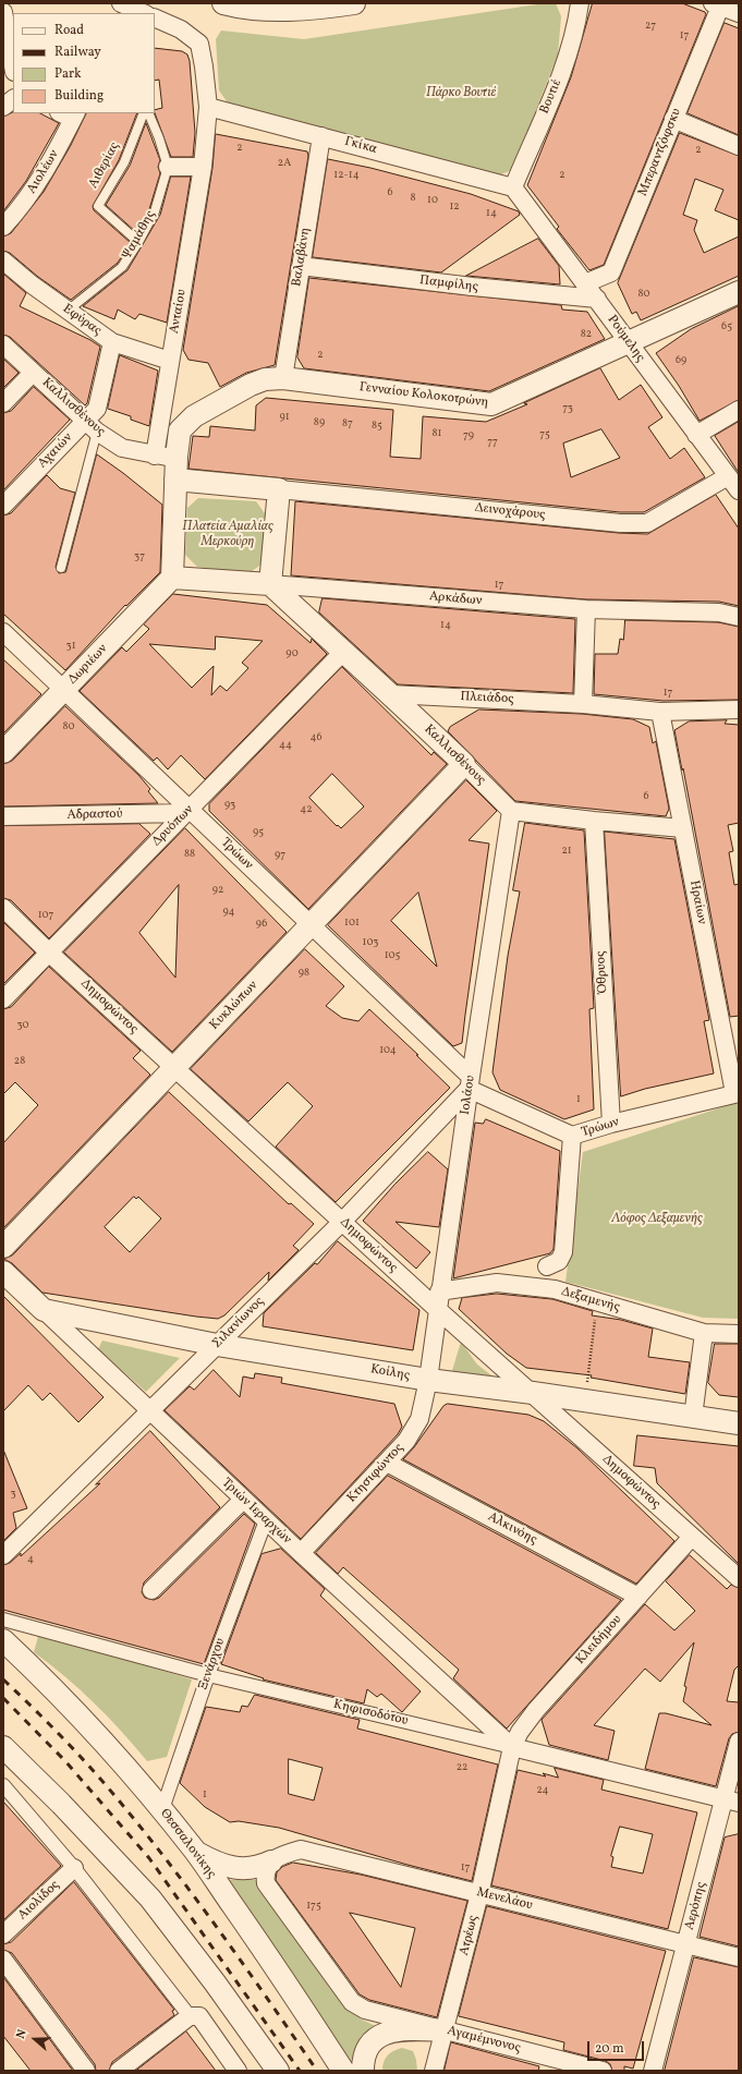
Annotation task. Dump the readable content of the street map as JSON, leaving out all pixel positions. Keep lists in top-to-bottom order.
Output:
{
  "streets": {
    "street": [
      "Βουτιέ",
      "Γκίκα",
      "Μπεραντζόφσκυ",
      "Αιολέων",
      "Βαλαβάνη",
      "Παμφίλης",
      "Ανταίου",
      "Εφύρας",
      "Ρούμελης",
      "Γενναίου Κολοκοτρώνη",
      "Καλλισθένους",
      "Αχαιών",
      "Δεινοχάρους",
      "Αρκάδων",
      "Δωριέων",
      "Πλειάδος",
      "Αδραστού",
      "Δρυόπων",
      "Τρώων",
      "Ηραίων",
      "Όθρυος",
      "Κυκλώπων",
      "Δημοφώντος",
      "Ιολάου",
      "Δεξαμενής",
      "Σιλανίωνος",
      "Κοίλης",
      "Κτησιφώντος",
      "Τριών Ιεραρχών",
      "Αλκινόης",
      "Κλειδήμου",
      "Ξενάρχου",
      "Κηφισοδότου",
      "Θεσσαλονίκης",
      "Μενελάου",
      "Αιολίδος",
      "Αερόπης",
      "Ατρέως",
      "Αγαμέμνονος"
    ],
    "lane": ["Αιθερίας", "Ψαμάθης"]
  },
  "crossings": [
    ["Βουτιέ", "Γκίκα"],
    ["Βουτιέ", "Ρούμελης"],
    ["Γκίκα", "Βαλαβάνη"],
    ["Γκίκα", "Ανταίου"],
    ["Γκίκα", "Ρούμελης"],
    ["Μπεραντζόφσκυ", "Ρούμελης"],
    ["Αιθερίας", "Ψαμάθης"],
    ["Ψαμάθης", "Εφύρας"],
    ["Βαλαβάνη", "Παμφίλης"],
    ["Βαλαβάνη", "Γενναίου Κολοκοτρώνη"],
    ["Παμφίλης", "Ρούμελης"],
    ["Ανταίου", "Εφύρας"],
    ["Ανταίου", "Καλλισθένους"],
    ["Εφύρας", "Αχαιών"],
    ["Ρούμελης", "Γενναίου Κολοκοτρώνη"],
    ["Ρούμελης", "Δεινοχάρους"],
    ["Γενναίου Κολοκοτρώνη", "Καλλισθένους"],
    ["Καλλισθένους", "Αχαιών"],
    ["Καλλισθένους", "Αρκάδων"],
    ["Καλλισθένους", "Πλειάδος"],
    ["Καλλισθένους", "Δρυόπων"],
    ["Καλλισθένους", "Κυκλώπων"],
    ["Καλλισθένους", "Ιολάου"],
    ["Αρκάδων", "Δωριέων"],
    ["Δωριέων", "Τρώων"],
    ["Πλειάδος", "Ηραίων"],
    ["Αδραστού", "Δρυόπων"],
    ["Αδραστού", "Τρώων"],
    ["Δρυόπων", "Τρώων"],
    ["Δρυόπων", "Δημοφώντος"],
    ["Τρώων", "Ηραίων"],
    ["Τρώων", "Όθρυος"],
    ["Τρώων", "Κυκλώπων"],
    ["Τρώων", "Ιολάου"],
    ["Τρώων", "Σιλανίωνος"],
    ["Κυκλώπων", "Δημοφώντος"],
    ["Δημοφώντος", "Ιολάου"],
    ["Δημοφώντος", "Δεξαμενής"],
    ["Δημοφώντος", "Σιλανίωνος"],
    ["Δημοφώντος", "Κοίλης"],
    ["Δημοφώντος", "Κλειδήμου"],
    ["Ιολάου", "Δεξαμενής"],
    ["Ιολάου", "Σιλανίωνος"],
    ["Ιολάου", "Κοίλης"],
    ["Ιολάου", "Κτησιφώντος"],
    ["Σιλανίωνος", "Κοίλης"],
    ["Σιλανίωνος", "Τριών Ιεραρχών"],
    ["Κοίλης", "Κτησιφώντος"],
    ["Κοίλης", "Τριών Ιεραρχών"],
    ["Κτησιφώντος", "Τριών Ιεραρχών"],
    ["Κτησιφώντος", "Αλκινόης"],
    ["Τριών Ιεραρχών", "Κλειδήμου"],
    ["Τριών Ιεραρχών", "Ξενάρχου"],
    ["Τριών Ιεραρχών", "Κηφισοδότου"],
    ["Τριών Ιεραρχών", "Ατρέως"],
    ["Αλκινόης", "Κλειδήμου"],
    ["Κλειδήμου", "Κηφισοδότου"],
    ["Κλειδήμου", "Ατρέως"],
    ["Ξενάρχου", "Κηφισοδότου"],
    ["Ξενάρχου", "Θεσσαλονίκης"],
    ["Κηφισοδότου", "Αερόπης"],
    ["Κηφισοδότου", "Ατρέως"],
    ["Μενελάου", "Αερόπης"],
    ["Μενελάου", "Ατρέως"],
    ["Μενελάου", "Αγαμέμνονος"],
    ["Ατρέως", "Αγαμέμνονος"]
  ],
  "parks": ["Πάρκο Βουτιέ", "Πλατεία Αμαλίας Μερκούρη", "Λόφος Δεξαμενής"],
  "house_numbers": [
    "27",
    "17",
    "2",
    "2",
    "2A",
    "12-14",
    "2",
    "6",
    "8",
    "10",
    "12",
    "14",
    "80",
    "65",
    "82",
    "2",
    "69",
    "73",
    "91",
    "89",
    "87",
    "85",
    "81",
    "75",
    "79",
    "77",
    "37",
    "17",
    "14",
    "31",
    "90",
    "17",
    "80",
    "46",
    "44",
    "6",
    "93",
    "42",
    "95",
    "21",
    "88",
    "97",
    "92",
    "94",
    "107",
    "101",
    "96",
    "103",
    "105",
    "98",
    "30",
    "104",
    "28",
    "1",
    "3",
    "4",
    "22",
    "24",
    "1",
    "17",
    "175"
  ],
  "legend": [
    "Road",
    "Railway",
    "Park",
    "Building"
  ],
  "scale_bar": "20 m",
  "north": "left"
}
